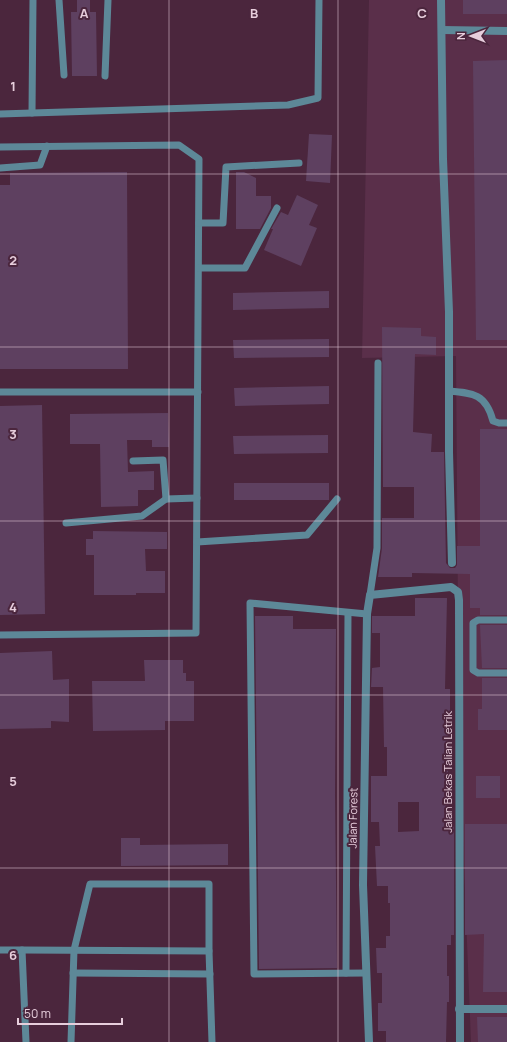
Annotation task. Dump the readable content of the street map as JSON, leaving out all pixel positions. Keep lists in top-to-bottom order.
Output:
{
  "streets": {
    "street": ["Jalan Bekas Talian Letrik", "Jalan Forest"]
  },
  "crossings": [
    ["Jalan Bekas Talian Letrik", "Jalan Forest"]
  ],
  "scale_bar": "50 m",
  "north": "left",
  "grid": {
    "columns": ["A", "B", "C"],
    "rows": [
      "1",
      "2",
      "3",
      "4",
      "5",
      "6"
    ]
  }
}
